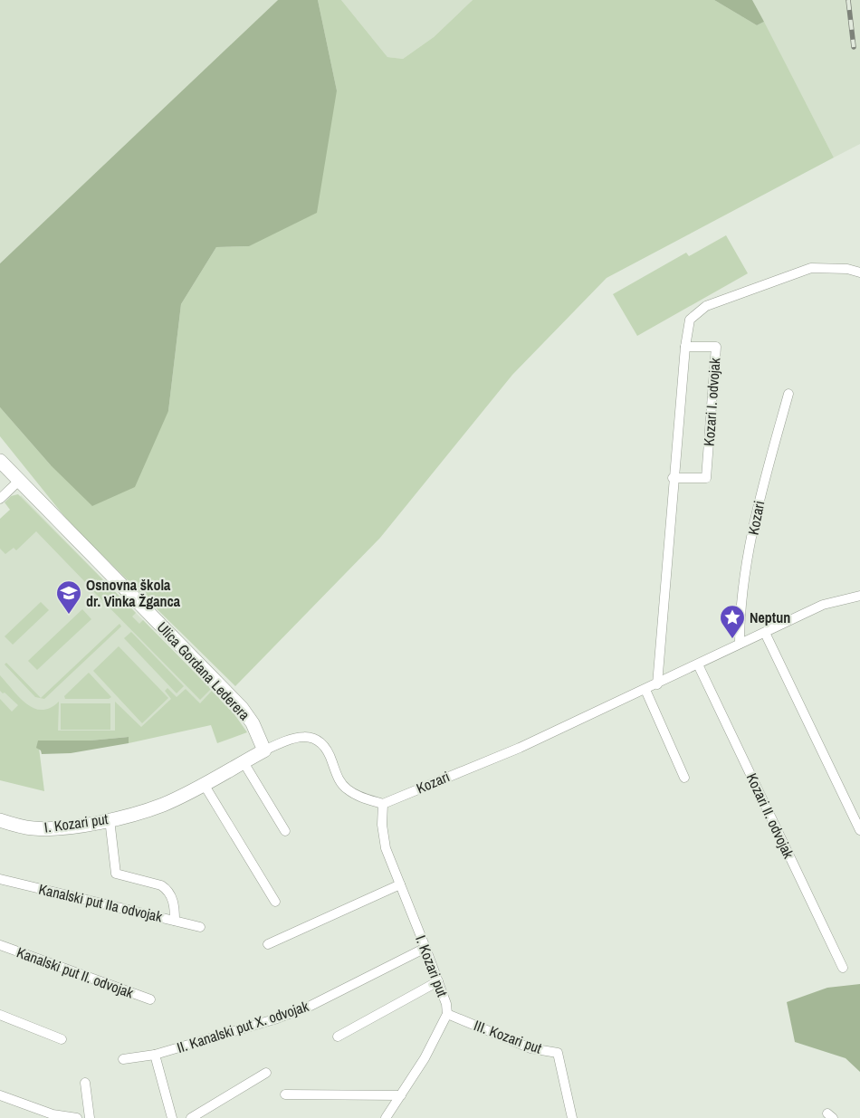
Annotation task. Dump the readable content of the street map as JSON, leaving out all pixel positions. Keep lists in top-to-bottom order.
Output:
{
  "streets": {
    "street": [
      "Kozari I. odvojak",
      "Kozari",
      "Ulica Gordana Lederera",
      "Kozari II. odvojak",
      "I. Kozari put",
      "Kanalski put IIa odvojak",
      "Kanalski put II. odvojak",
      "II. Kanalski put X. odvojak",
      "III. Kozari put"
    ]
  },
  "crossings": [
    ["Kozari I. odvojak", "Kozari"],
    ["Kozari", "Kozari II. odvojak"],
    ["Kozari", "I. Kozari put"],
    ["I. Kozari put", "II. Kanalski put X. odvojak"],
    ["I. Kozari put", "III. Kozari put"]
  ],
  "places": {
    "school or university": ["Osnovna škola dr. Vinka Žganca"],
    "place": ["Neptun"]
  }
}
